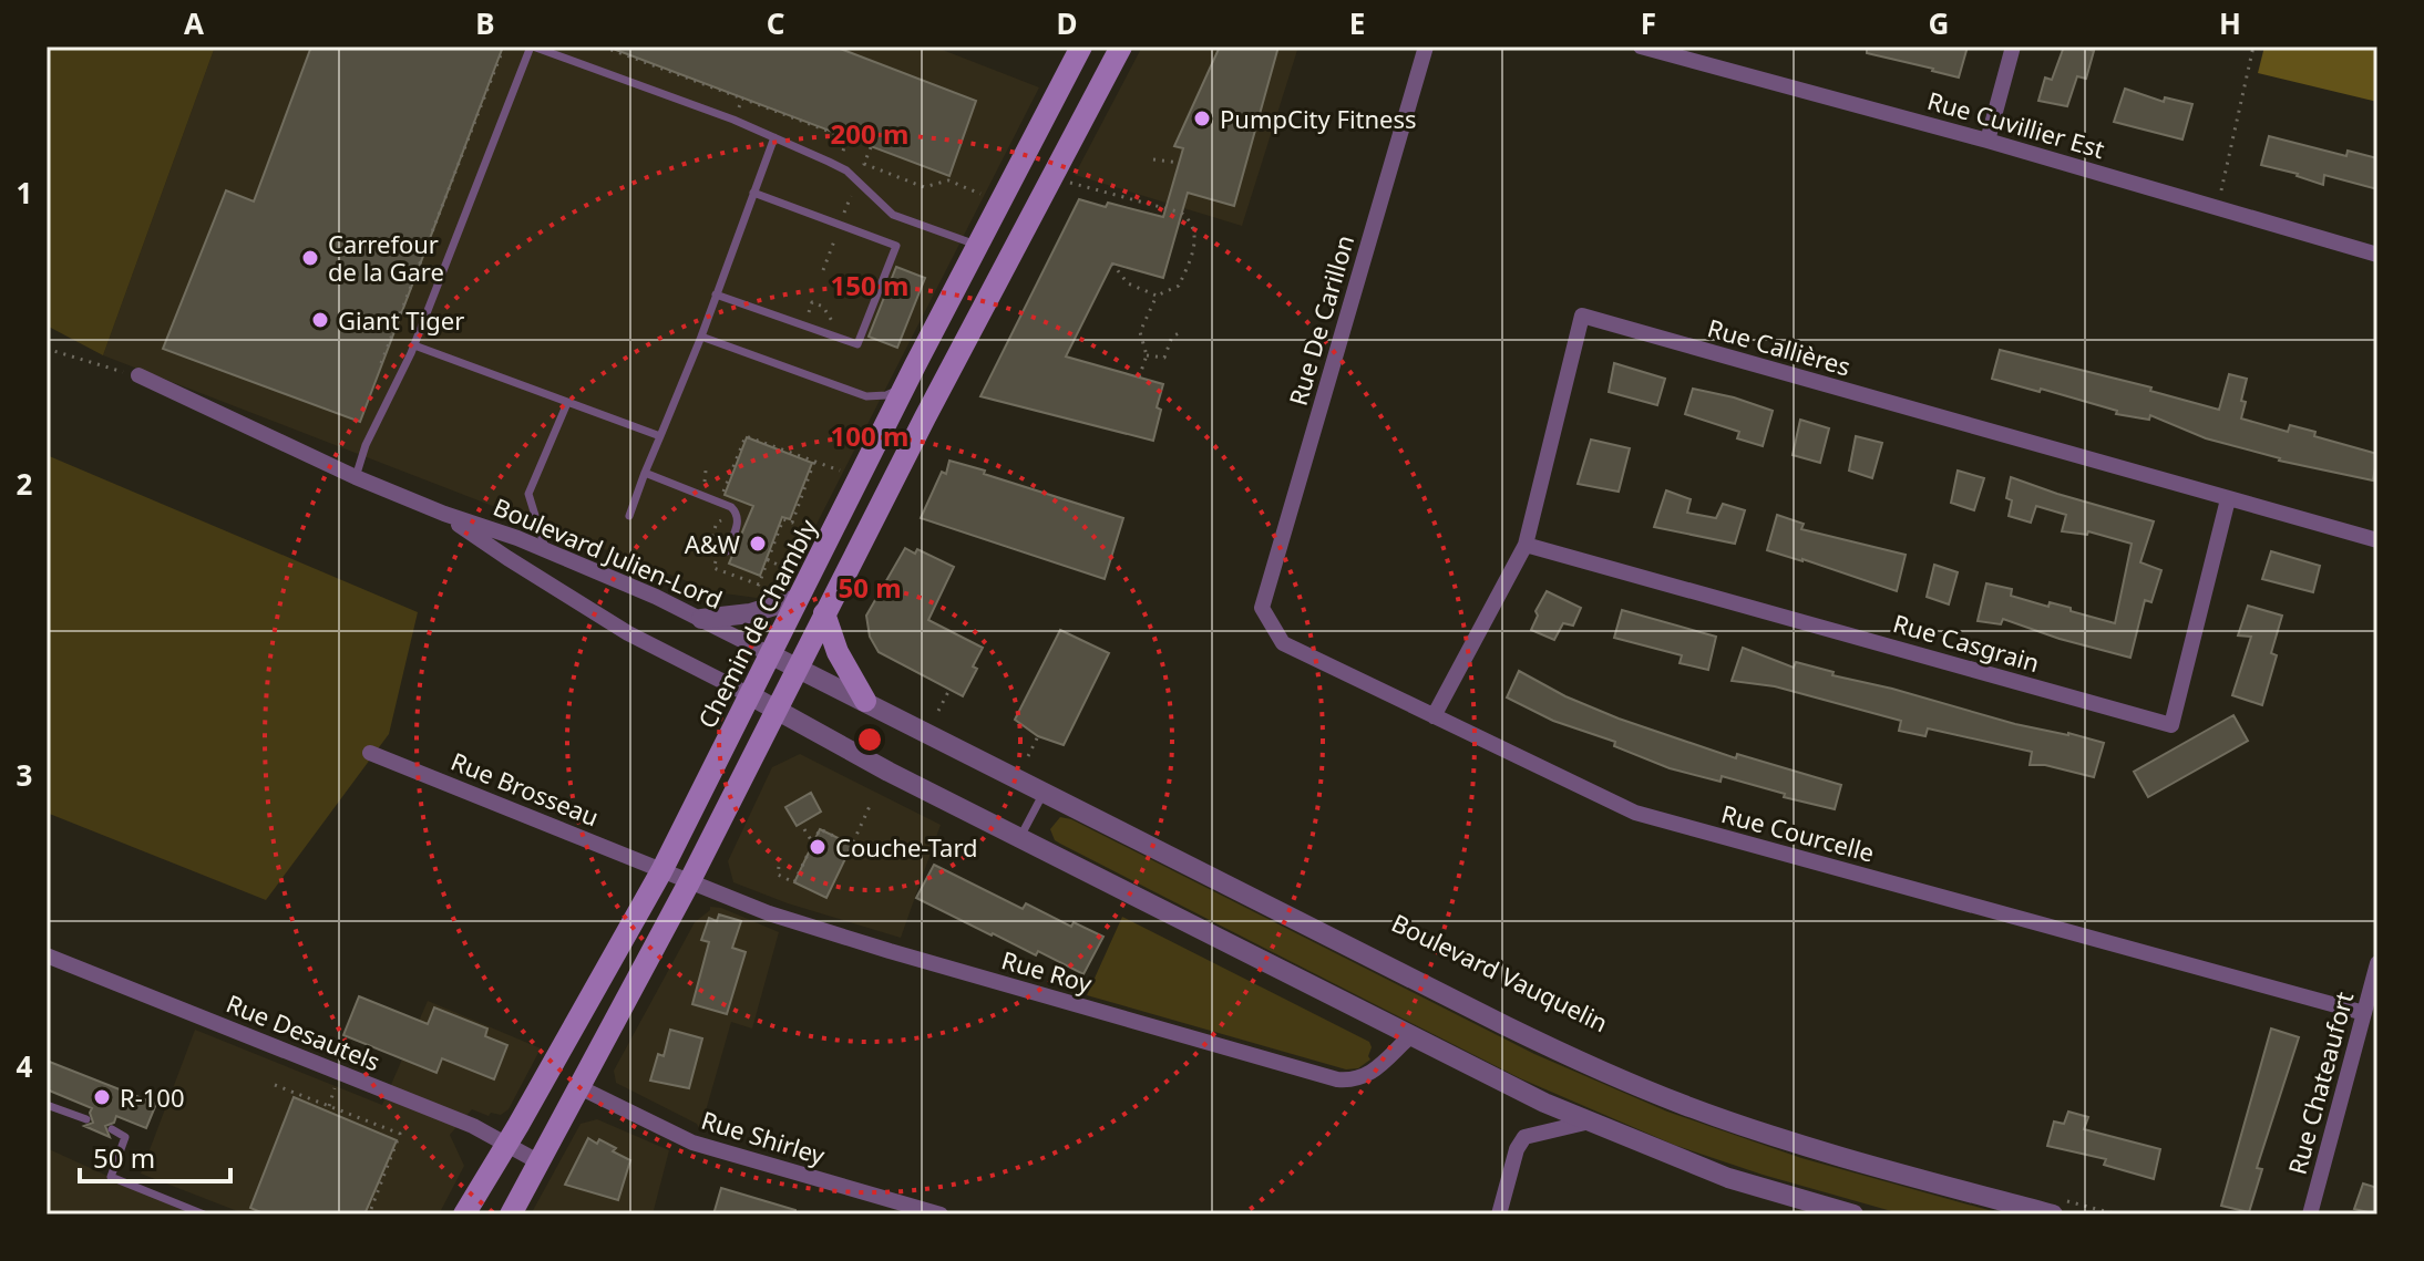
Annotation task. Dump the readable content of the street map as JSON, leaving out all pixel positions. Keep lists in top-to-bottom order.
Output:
{
  "streets": {
    "main road": ["Chemin de Chambly"],
    "street": [
      "Rue Cuvillier Est",
      "Rue De Carillon",
      "Rue Callières",
      "Boulevard Julien-Lord",
      "Rue Casgrain",
      "Rue Brosseau",
      "Rue Courcelle",
      "Rue Roy",
      "Boulevard Vauquelin",
      "Rue Desautels",
      "Rue Chateaufort",
      "Rue Shirley"
    ]
  },
  "crossings": [
    ["Rue De Carillon", "Rue Courcelle"],
    ["Rue Callières", "Rue Casgrain"],
    ["Rue Callières", "Rue Courcelle"],
    ["Boulevard Julien-Lord", "Chemin de Chambly"],
    ["Boulevard Julien-Lord", "Boulevard Vauquelin"],
    ["Chemin de Chambly", "Rue Brosseau"],
    ["Chemin de Chambly", "Rue Roy"],
    ["Chemin de Chambly", "Rue Desautels"],
    ["Rue Brosseau", "Rue Roy"],
    ["Rue Courcelle", "Rue Chateaufort"]
  ],
  "places": [
    "PumpCity Fitness",
    "Carrefour de la Gare",
    "Giant Tiger",
    "A&W",
    "Couche-Tard",
    "R-100"
  ],
  "scale_bar": "50 m",
  "grid": {
    "columns": [
      "A",
      "B",
      "C",
      "D",
      "E",
      "F",
      "G",
      "H"
    ],
    "rows": [
      "1",
      "2",
      "3",
      "4"
    ]
  },
  "rings": [
    "200 m",
    "150 m",
    "100 m",
    "50 m"
  ]
}
